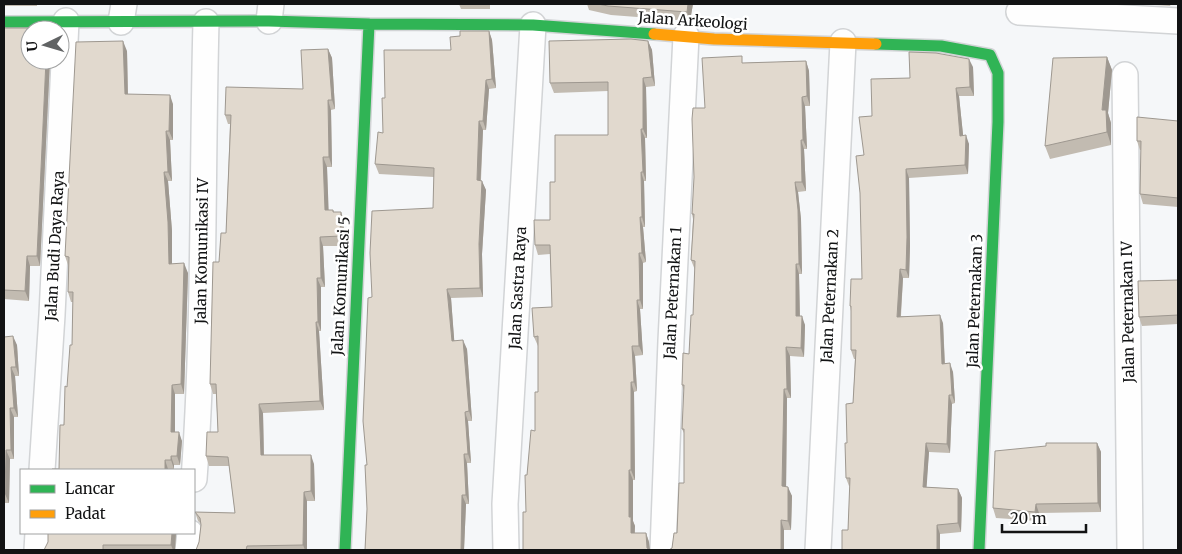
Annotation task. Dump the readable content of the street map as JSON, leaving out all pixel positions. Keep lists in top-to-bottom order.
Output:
{
  "streets": {
    "street": [
      "Jalan Arkeologi",
      "Jalan Budi Daya Raya",
      "Jalan Komunikasi IV",
      "Jalan Komunikasi 5",
      "Jalan Sastra Raya",
      "Jalan Peternakan 1",
      "Jalan Peternakan 2",
      "Jalan Peternakan 3",
      "Jalan Peternakan IV"
    ]
  },
  "crossings": [
    ["Jalan Arkeologi", "Jalan Komunikasi IV"],
    ["Jalan Arkeologi", "Jalan Komunikasi 5"],
    ["Jalan Arkeologi", "Jalan Sastra Raya"],
    ["Jalan Arkeologi", "Jalan Peternakan 1"],
    ["Jalan Arkeologi", "Jalan Peternakan 2"],
    ["Jalan Arkeologi", "Jalan Peternakan 3"]
  ],
  "legend": ["Lancar", "Padat"],
  "scale_bar": "20 m",
  "north": "left"
}
